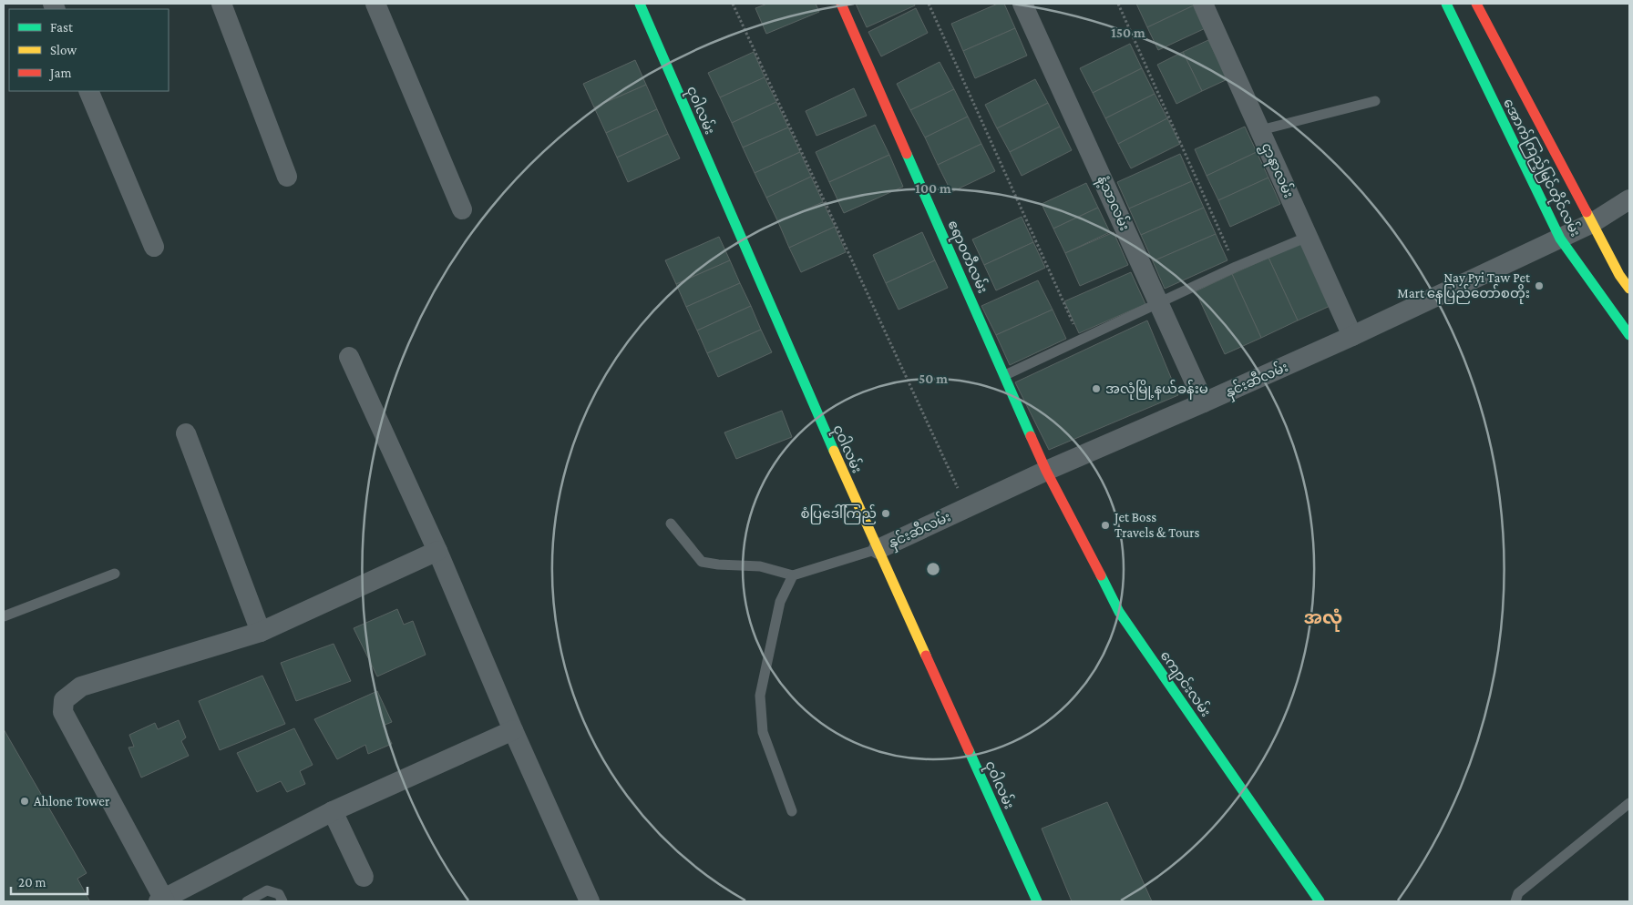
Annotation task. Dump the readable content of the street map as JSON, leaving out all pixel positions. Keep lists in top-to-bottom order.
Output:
{
  "streets": {
    "street": [
      "ငုဝါလမ်း",
      "အောက်ကြည့်မြင်တိုင်လမ်း",
      "ဌာနာလမ်း",
      "နံ့သာလမ်း",
      "ဧရာဝတီလမ်း",
      "နှင်းဆီလမ်း",
      "ကျောင်းလမ်း"
    ]
  },
  "crossings": [
    ["ငုဝါလမ်း", "နှင်းဆီလမ်း"],
    ["အောက်ကြည့်မြင်တိုင်လမ်း", "နှင်းဆီလမ်း"],
    ["ဌာနာလမ်း", "နှင်းဆီလမ်း"],
    ["နံ့သာလမ်း", "နှင်းဆီလမ်း"],
    ["ဧရာဝတီလမ်း", "နှင်းဆီလမ်း"],
    ["ဧရာဝတီလမ်း", "ကျောင်းလမ်း"],
    ["နှင်းဆီလမ်း", "ကျောင်းလမ်း"]
  ],
  "districts": ["အလုံ"],
  "places": [
    "Nay Pyi Taw Pet Mart နေပြည်တော်စတိုး",
    "အလုံမြို့နယ်ခန်းမ",
    "စံပြဒေါ်ကြည်",
    "Jet Boss Travels & Tours",
    "Ahlone Tower"
  ],
  "legend": ["Fast", "Slow", "Jam"],
  "scale_bar": "20 m",
  "rings": ["150 m", "100 m", "50 m"]
}
